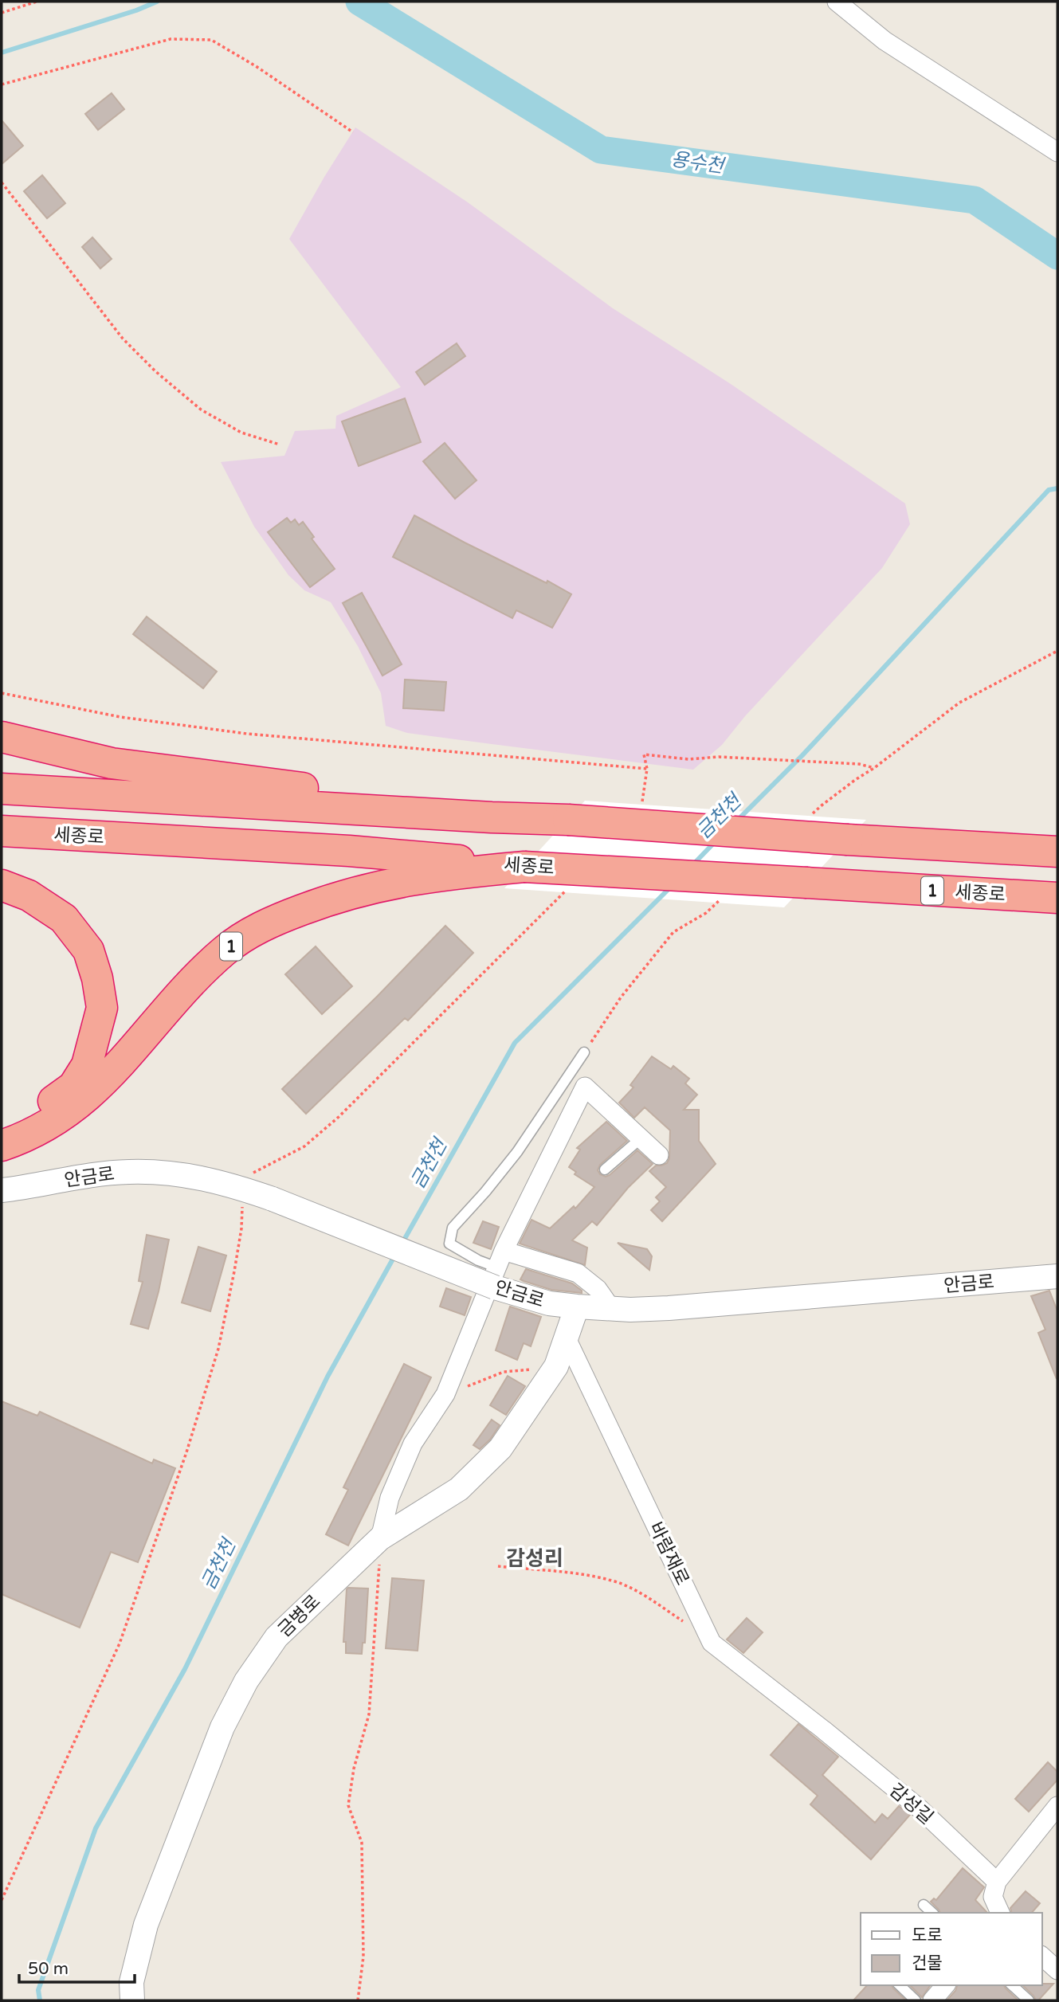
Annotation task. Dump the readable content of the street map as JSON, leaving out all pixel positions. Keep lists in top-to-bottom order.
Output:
{
  "streets": {
    "highway": ["세종로", "1"],
    "street": [
      "안금로",
      "바람재로",
      "금병로",
      "감성길"
    ]
  },
  "crossings": [
    ["세종로", "1"],
    ["안금로", "금병로"],
    ["바람재로", "금병로"],
    ["바람재로", "감성길"]
  ],
  "districts": ["감성리"],
  "water": ["용수천", "금천천"],
  "legend": ["도로", "건물"],
  "scale_bar": "50 m"
}
